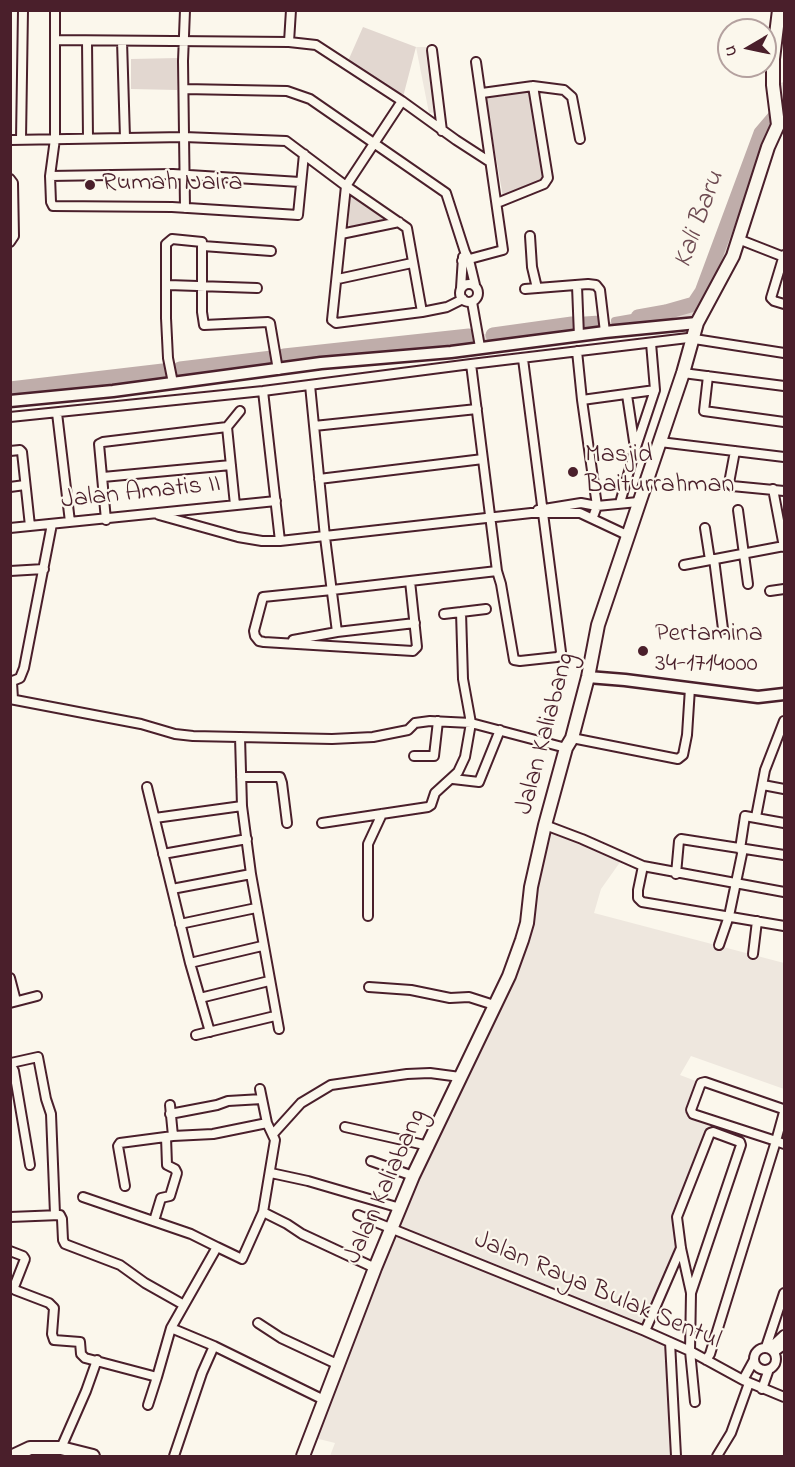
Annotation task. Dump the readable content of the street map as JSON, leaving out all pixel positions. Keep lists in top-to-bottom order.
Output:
{
  "streets": {
    "main road": ["Jalan Kaliabang"],
    "street": ["Jalan Amatis II", "Jalan Raya Bulak Sentul"]
  },
  "crossings": [
    ["Jalan Kaliabang", "Jalan Raya Bulak Sentul"]
  ],
  "water": ["Kali Baru"],
  "places": ["Rumah Naira", "Masjid Baiturrahman", "Pertamina 34-1714000"],
  "north": "left"
}
